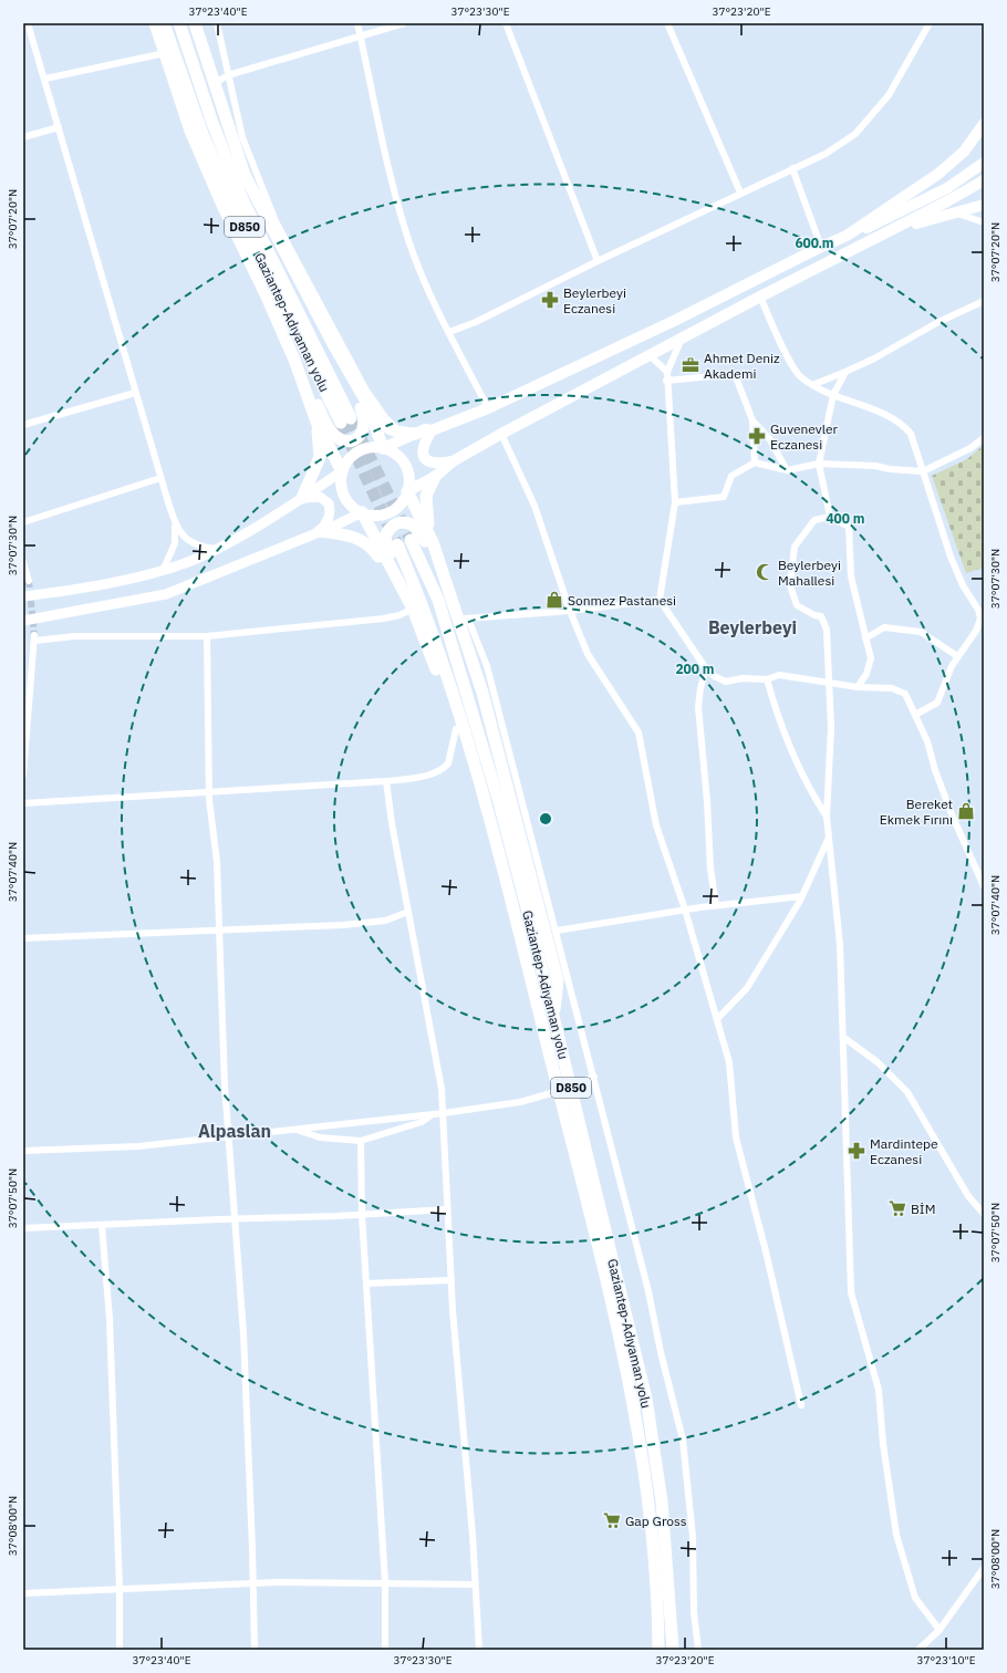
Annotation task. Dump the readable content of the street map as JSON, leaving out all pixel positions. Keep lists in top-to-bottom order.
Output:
{
  "streets": {
    "highway": ["D850", "Gaziantep-Adıyaman yolu"]
  },
  "districts": ["Beylerbeyi", "Alpaslan"],
  "places": {
    "pharmacy": ["Beylerbeyi Eczanesi", "Guvenevler Eczanesi", "Mardintepe Eczanesi"],
    "office": ["Ahmet Deniz Akademi"],
    "mosque": ["Beylerbeyi Mahallesi"],
    "shop": ["Sonmez Pastanesi", "Bereket Ekmek Fırını"],
    "supermarket": ["BİM", "Gap Gross"]
  },
  "coordinates": [
    "37°23'40\"E",
    "37°23'30\"E",
    "37°23'20\"E",
    "37°07'20\"N",
    "37°07'30\"N",
    "37°07'40\"N",
    "37°07'50\"N",
    "37°08'00\"N",
    "37°23'10\"E"
  ],
  "rings": ["600 m", "400 m", "200 m"]
}
